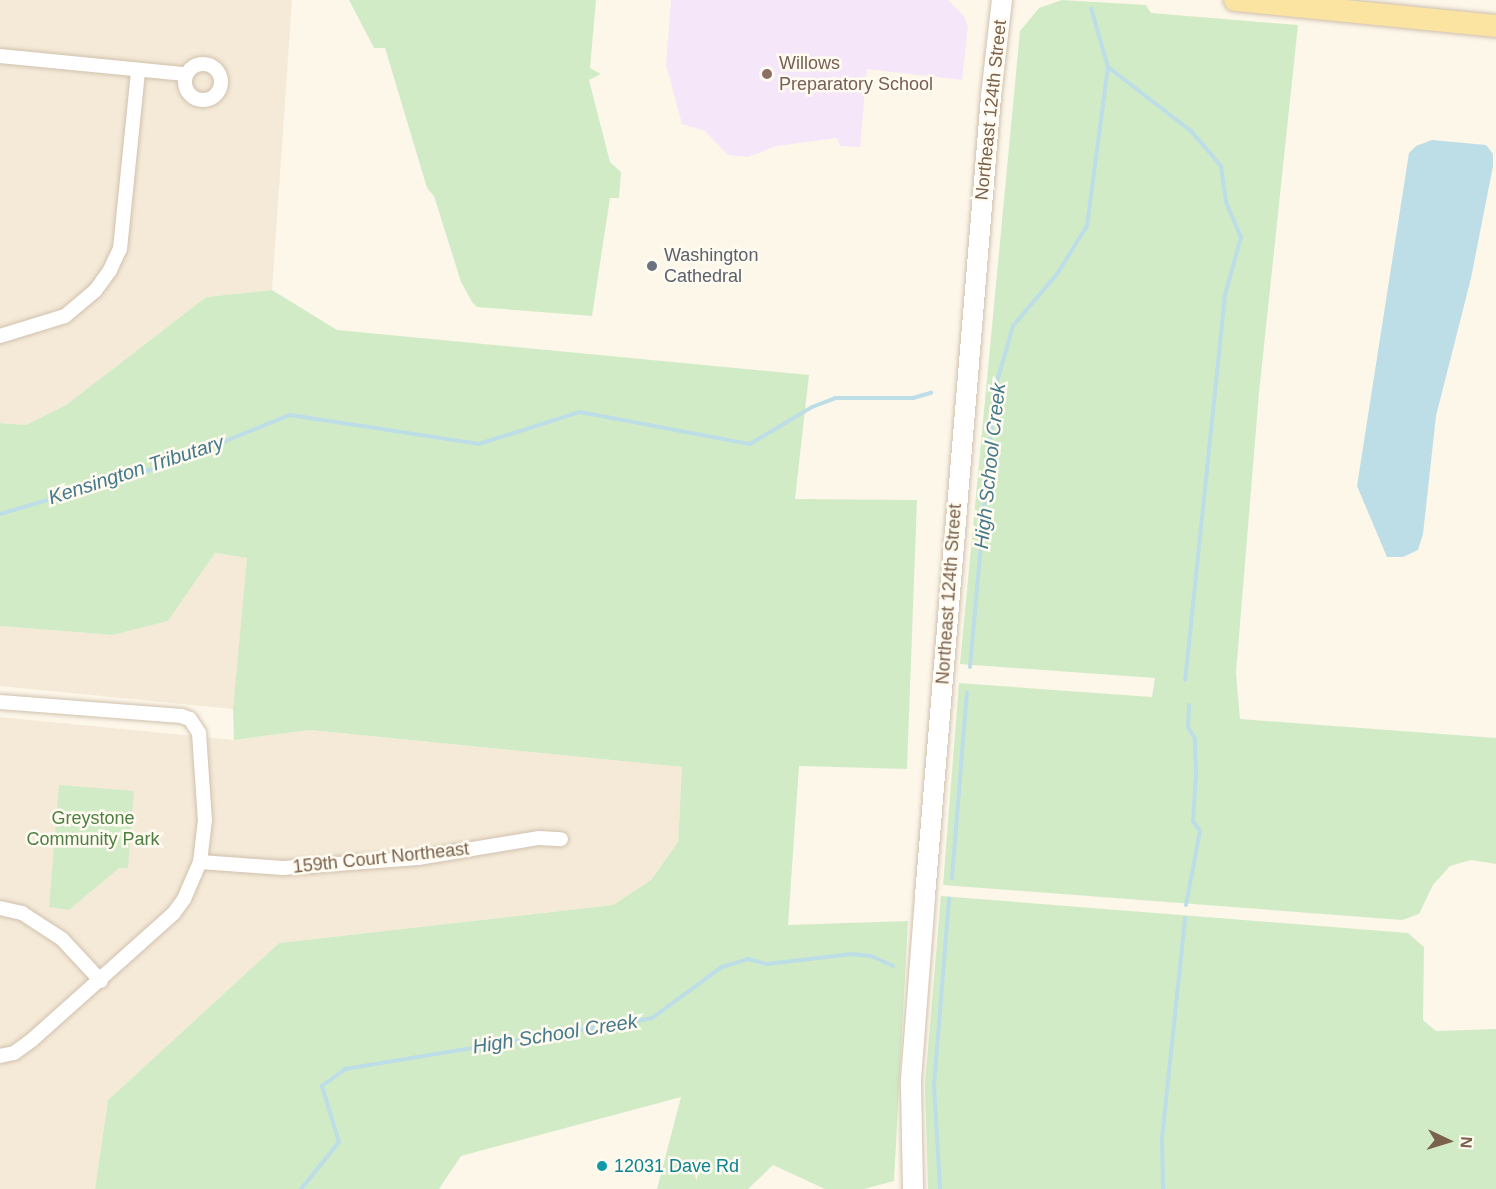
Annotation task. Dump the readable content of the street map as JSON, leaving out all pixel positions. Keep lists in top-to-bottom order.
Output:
{
  "streets": {
    "street": ["Northeast 124th Street", "159th Court Northeast"]
  },
  "water": ["High School Creek", "Kensington Tributary"],
  "parks": ["Greystone Community Park"],
  "places": ["Willows Preparatory School", "Washington Cathedral", "12031 Dave Rd"],
  "north": "right"
}
